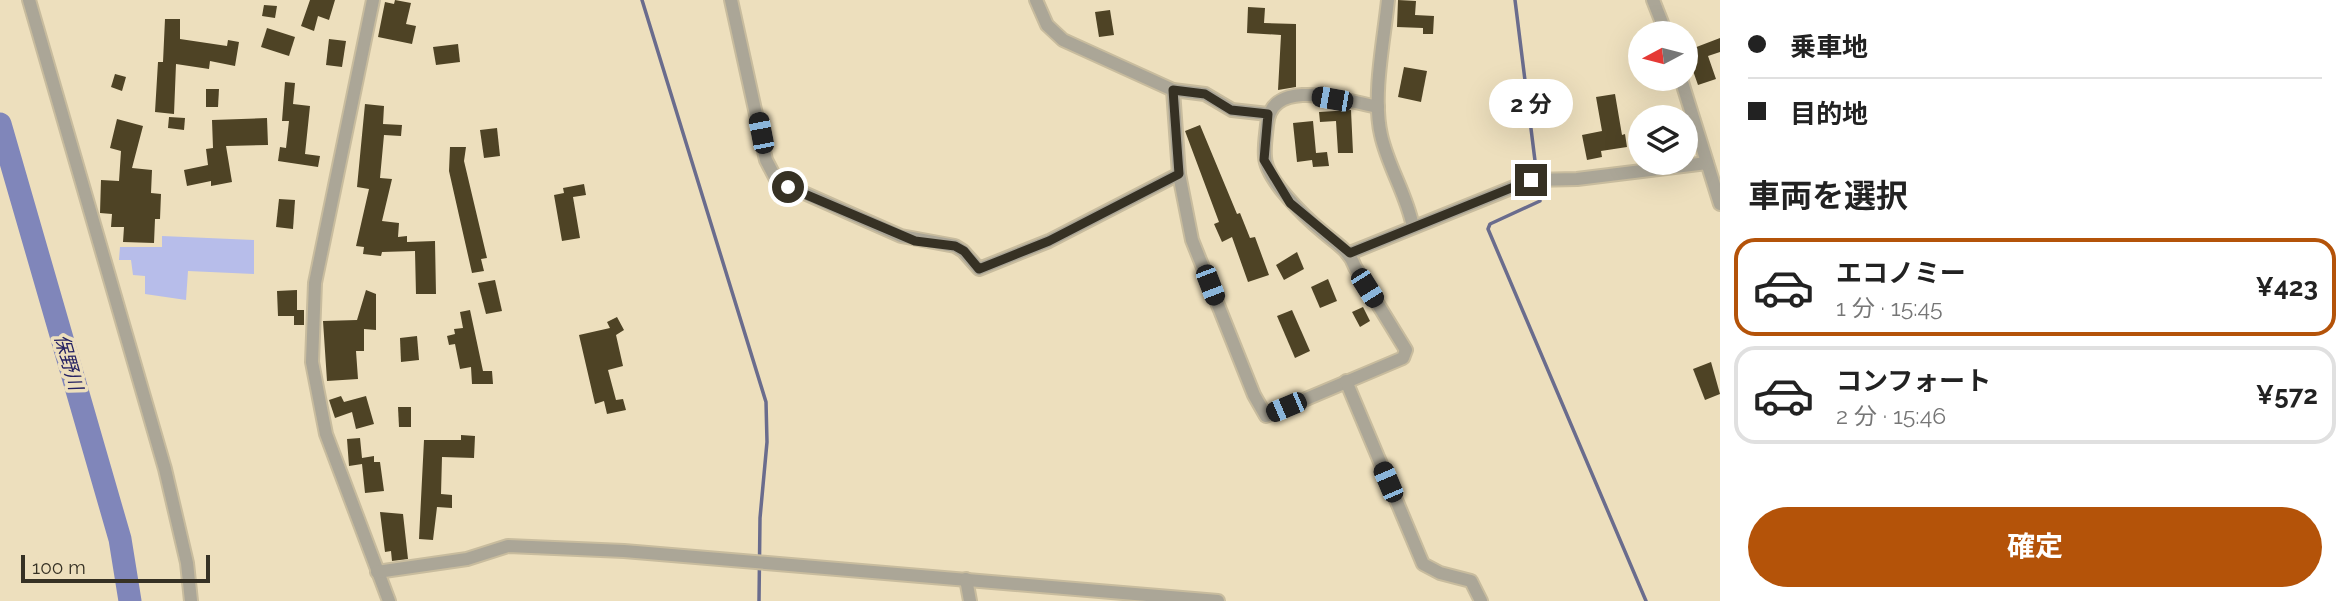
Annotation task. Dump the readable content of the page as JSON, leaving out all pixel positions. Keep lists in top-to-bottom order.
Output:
{
  "water": ["保野川"],
  "scale_bar": "100 m",
  "north": "left",
  "page": {
    "banner": ["乗車地", "目的地"],
    "bubble": "2 分",
    "heading": "車両を選択",
    "list": [
      {
        "name": "エコノミー",
        "note": "1 分 · 15:45",
        "value": "¥423"
      },
      {
        "name": "コンフォート",
        "note": "2 分 · 15:46",
        "value": "¥572"
      }
    ],
    "buttons": "確定",
    "scale": "100 m"
  }
}
